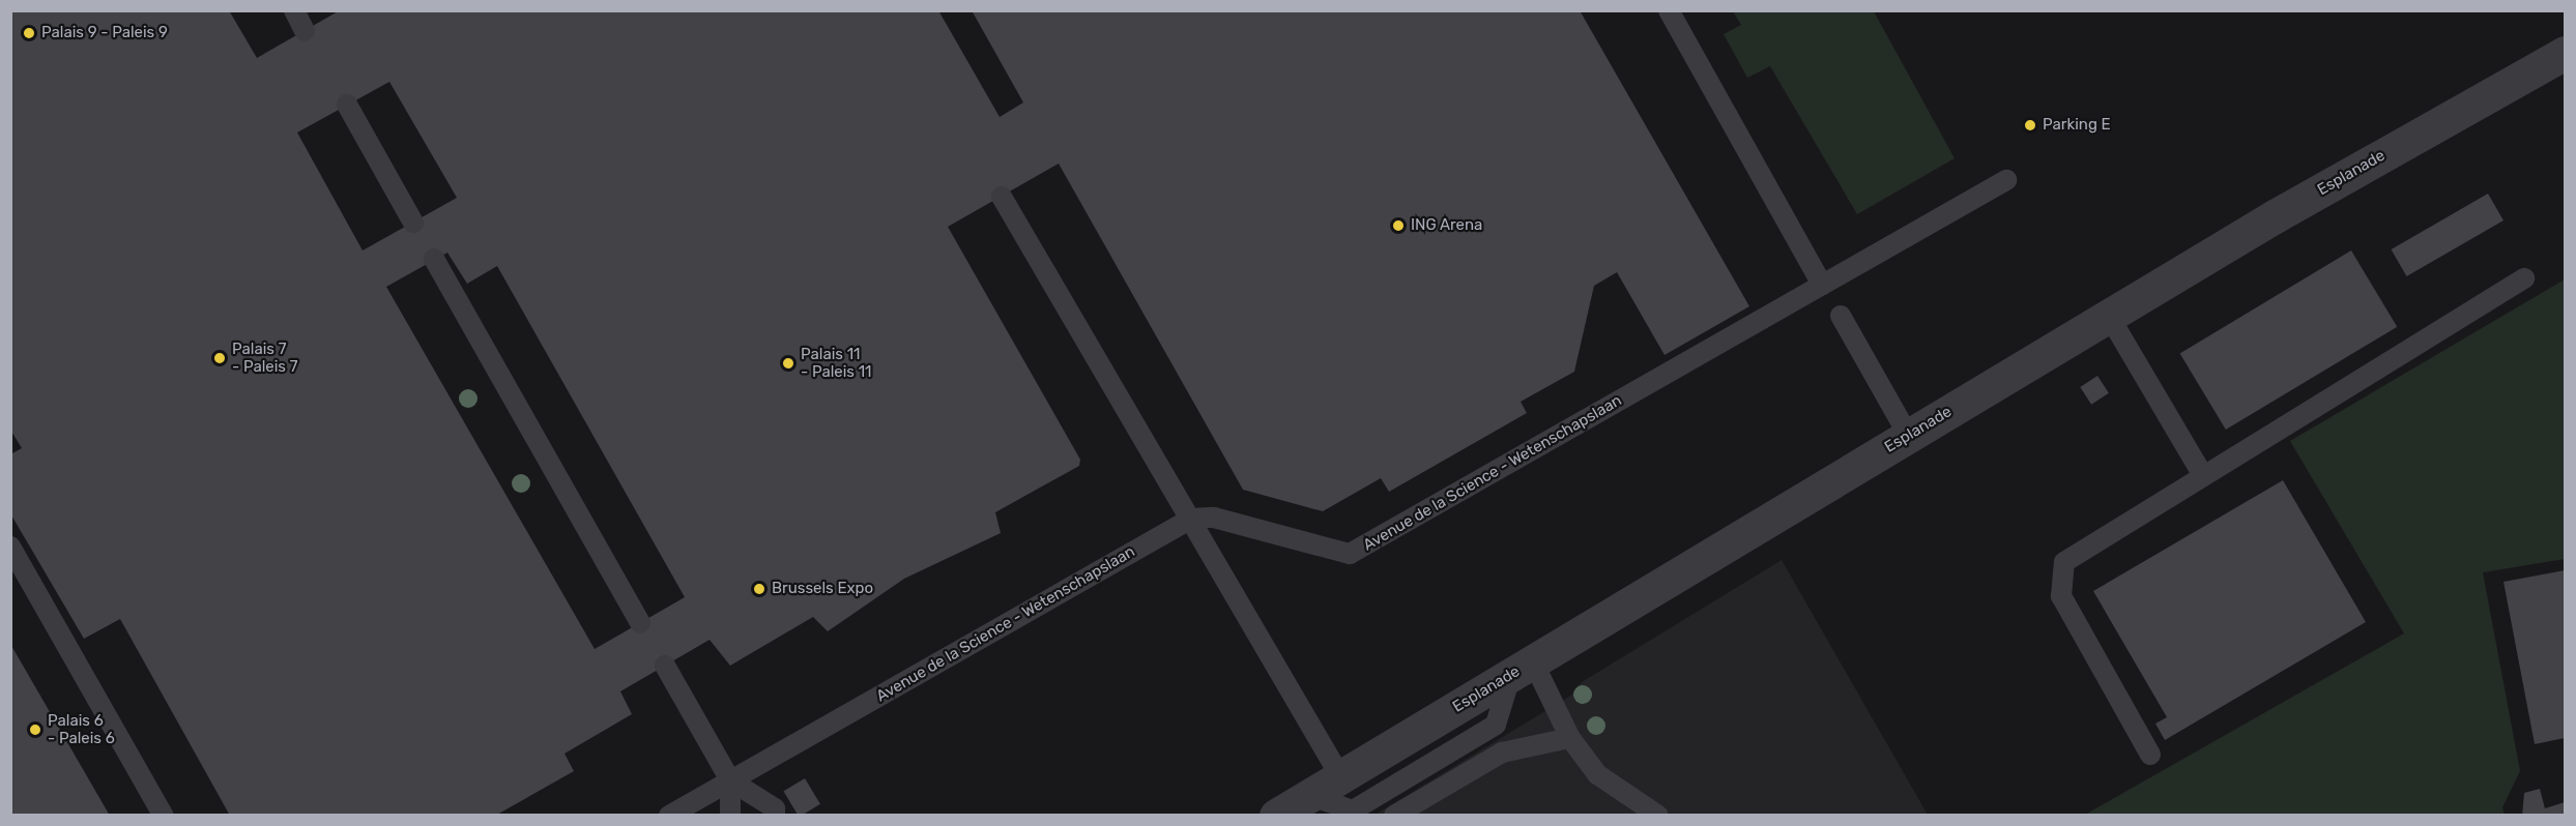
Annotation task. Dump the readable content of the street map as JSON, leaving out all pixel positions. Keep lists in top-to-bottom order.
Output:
{
  "streets": {
    "street": ["Esplanade"],
    "lane": ["Avenue de la Science - Wetenschapslaan"]
  },
  "places": [
    "Palais 9 - Paleis 9",
    "Parking E",
    "ING Arena",
    "Palais 7 - Paleis 7",
    "Palais 11 - Paleis 11",
    "Brussels Expo",
    "Palais 6 - Paleis 6"
  ]
}
